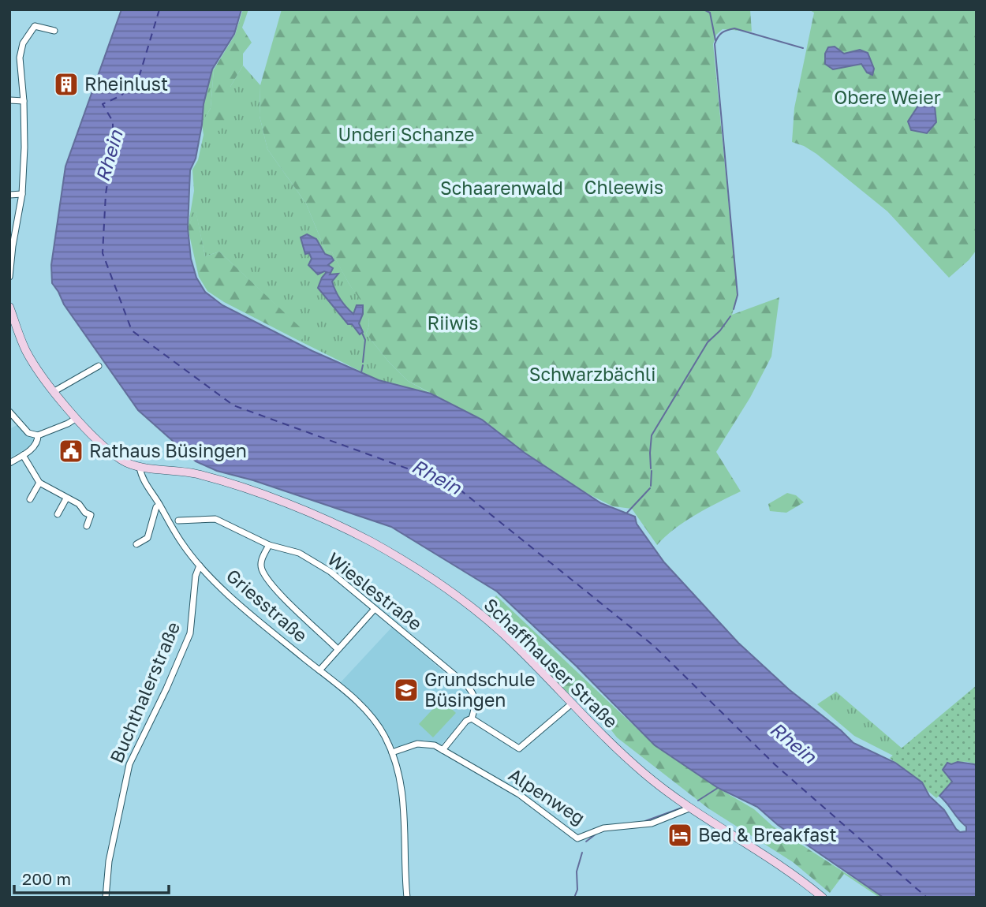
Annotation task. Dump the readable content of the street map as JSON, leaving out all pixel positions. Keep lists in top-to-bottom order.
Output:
{
  "streets": {
    "main road": ["Schaffhauser Straße"],
    "street": [
      "Wieslestraße",
      "Griesstraße",
      "Buchthalerstraße",
      "Alpenweg"
    ]
  },
  "crossings": [
    ["Griesstraße", "Schaffhauser Straße"],
    ["Griesstraße", "Buchthalerstraße"],
    ["Griesstraße", "Alpenweg"],
    ["Schaffhauser Straße", "Alpenweg"]
  ],
  "water": ["Rhein"],
  "parks": [
    "Obere Weier",
    "Underi Schanze",
    "Chleewis",
    "Schaarenwald",
    "Riiwis",
    "Schwarzbächli"
  ],
  "places": {
    "building": ["Rheinlust"],
    "public building": ["Rathaus Büsingen"],
    "school or university": ["Grundschule Büsingen"],
    "hotel": ["Bed & Breakfast"]
  },
  "scale_bar": "200 m"
}
